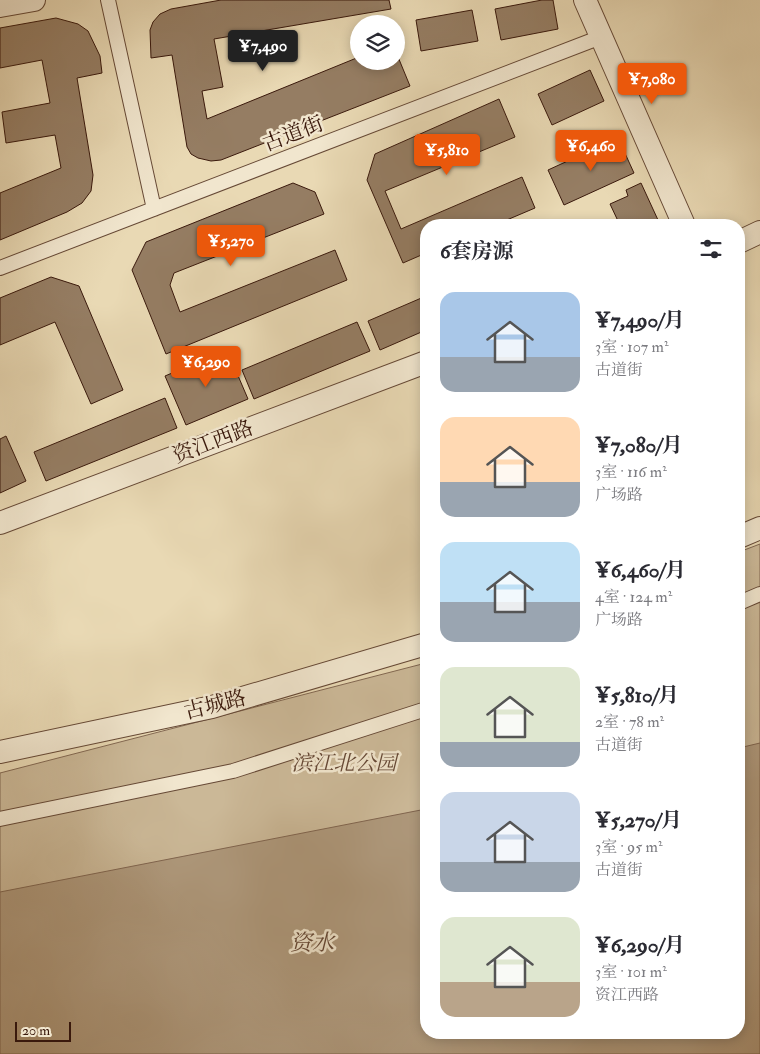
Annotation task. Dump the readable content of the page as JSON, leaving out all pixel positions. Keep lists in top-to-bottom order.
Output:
{
  "streets": {
    "street": ["古道街", "资江西路", "古城路"]
  },
  "water": ["资水"],
  "parks": ["滨江北公园"],
  "scale_bar": "20 m",
  "page": {
    "price": [
      "¥7,490",
      "¥7,080",
      "¥6,460",
      "¥5,810",
      "¥5,270",
      "¥6,290"
    ],
    "heading": "6套房源",
    "list": [
      {
        "name": "¥7,490/月",
        "note": "3室 · 107 m² · 古道街"
      },
      {
        "name": "¥7,080/月",
        "note": "3室 · 116 m² · 广场路"
      },
      {
        "name": "¥6,460/月",
        "note": "4室 · 124 m² · 广场路"
      },
      {
        "name": "¥5,810/月",
        "note": "2室 · 78 m² · 古道街"
      },
      {
        "name": "¥5,270/月",
        "note": "3室 · 95 m² · 古道街"
      },
      {
        "name": "¥6,290/月",
        "note": "3室 · 101 m² · 资江西路"
      }
    ],
    "scale": "20 m"
  }
}
